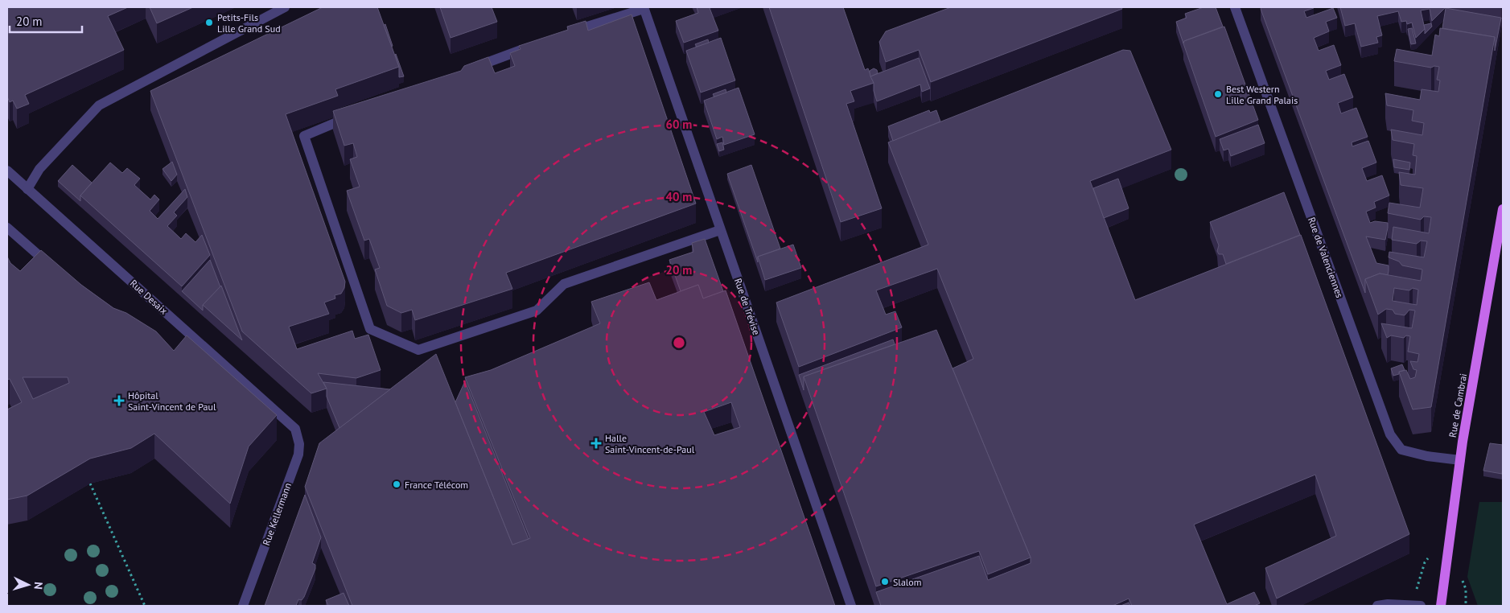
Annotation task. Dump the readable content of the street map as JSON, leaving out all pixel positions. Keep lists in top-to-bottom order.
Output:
{
  "streets": {
    "main road": ["Rue de Cambrai"],
    "street": [
      "Rue de Valenciennes",
      "Rue Desaix",
      "Rue de Trévise",
      "Rue Kellermann"
    ]
  },
  "crossings": [
    ["Rue de Valenciennes", "Rue de Cambrai"],
    ["Rue Desaix", "Rue Kellermann"]
  ],
  "places": {
    "other": [
      "Petits-Fils Lille Grand Sud",
      "Best Western Lille Grand Palais",
      "France Télécom",
      "Slalom"
    ],
    "health": ["Hôpital Saint-Vincent de Paul", "Halle Saint-Vincent-de-Paul"]
  },
  "scale_bar": "20 m",
  "north": "right",
  "rings": ["60 m", "40 m", "20 m"]
}
